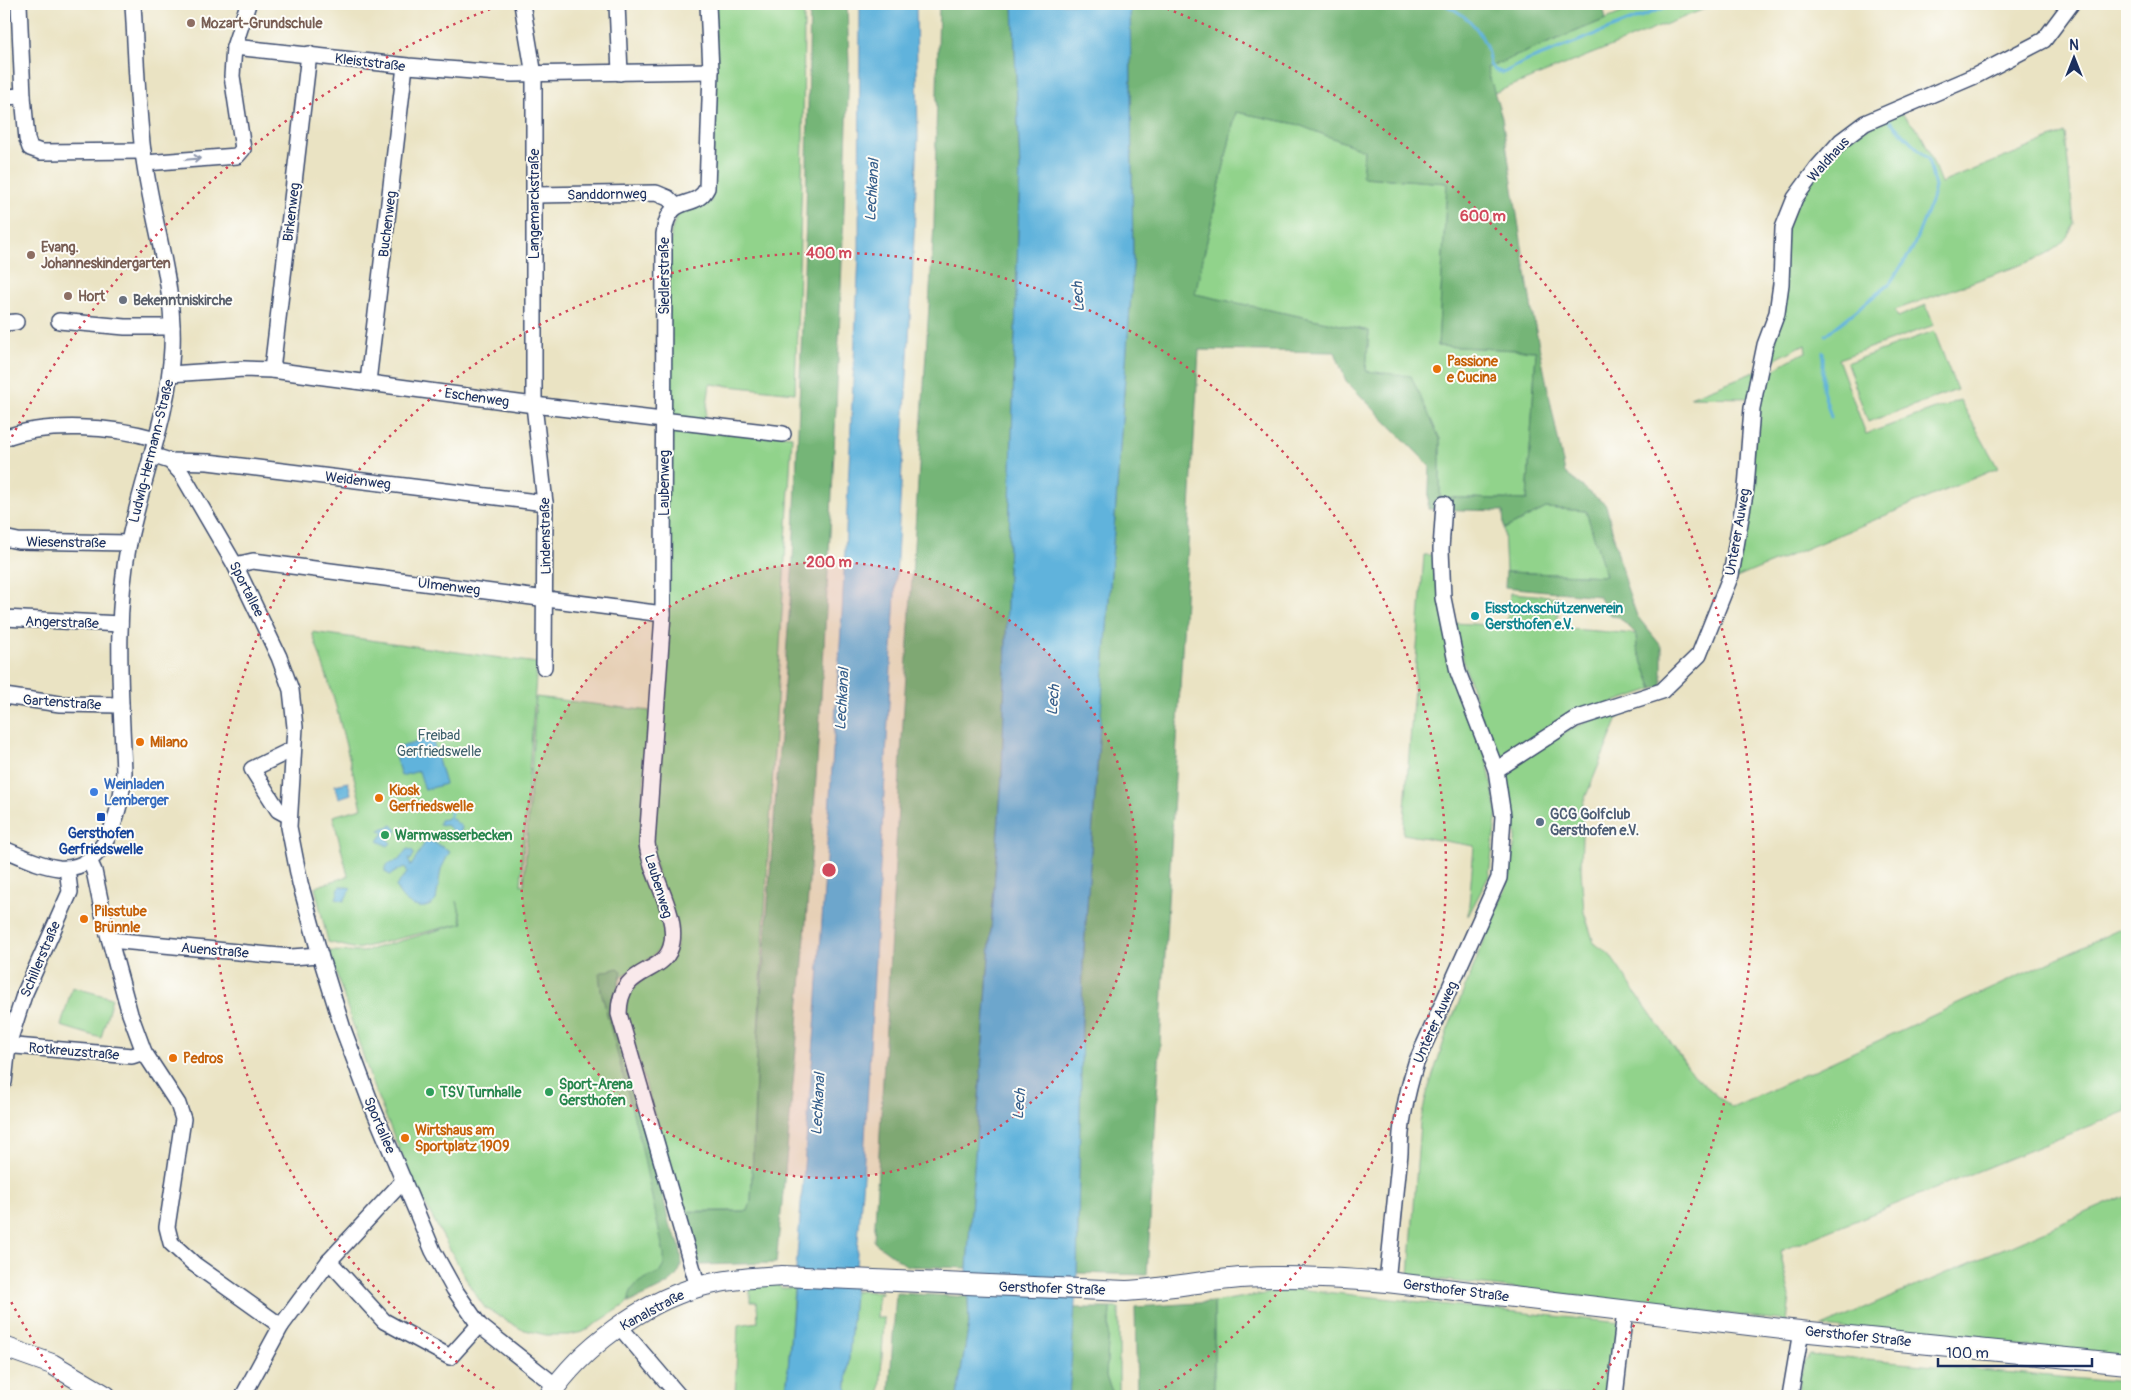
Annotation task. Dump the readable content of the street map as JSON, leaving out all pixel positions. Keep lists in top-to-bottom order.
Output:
{
  "streets": {
    "main road": ["Gersthofer Straße", "Kanalstraße"],
    "street": [
      "Kleiststraße",
      "Waldhaus",
      "Sanddornweg",
      "Langemarckstraße",
      "Birkenweg",
      "Buchenweg",
      "Siedlerstraße",
      "Eschenweg",
      "Ludwig-Hermann-Straße",
      "Weidenweg",
      "Laubenweg",
      "Unterer Auweg",
      "Lindenstraße",
      "Wiesenstraße",
      "Ulmenweg",
      "Sportallee",
      "Angerstraße",
      "Gartenstraße",
      "Auenstraße",
      "Schillerstraße",
      "Rotkreuzstraße"
    ]
  },
  "crossings": [
    ["Kleiststraße", "Langemarckstraße"],
    ["Kleiststraße", "Birkenweg"],
    ["Kleiststraße", "Buchenweg"],
    ["Waldhaus", "Unterer Auweg"],
    ["Sanddornweg", "Langemarckstraße"],
    ["Sanddornweg", "Siedlerstraße"],
    ["Langemarckstraße", "Eschenweg"],
    ["Langemarckstraße", "Lindenstraße"],
    ["Birkenweg", "Eschenweg"],
    ["Buchenweg", "Eschenweg"],
    ["Siedlerstraße", "Eschenweg"],
    ["Siedlerstraße", "Laubenweg"],
    ["Eschenweg", "Ludwig-Hermann-Straße"],
    ["Eschenweg", "Laubenweg"],
    ["Eschenweg", "Lindenstraße"],
    ["Ludwig-Hermann-Straße", "Wiesenstraße"],
    ["Ludwig-Hermann-Straße", "Angerstraße"],
    ["Ludwig-Hermann-Straße", "Gartenstraße"],
    ["Weidenweg", "Lindenstraße"],
    ["Weidenweg", "Sportallee"],
    ["Laubenweg", "Ulmenweg"],
    ["Laubenweg", "Kanalstraße"],
    ["Unterer Auweg", "Gersthofer Straße"],
    ["Lindenstraße", "Ulmenweg"],
    ["Ulmenweg", "Sportallee"],
    ["Sportallee", "Auenstraße"],
    ["Sportallee", "Kanalstraße"],
    ["Schillerstraße", "Rotkreuzstraße"],
    ["Gersthofer Straße", "Kanalstraße"]
  ],
  "water": ["Lechkanal", "Lech"],
  "parks": ["Freibad Gerfriedswelle"],
  "places": {
    "other": [
      "Mozart-Grundschule",
      "Evang. Johanneskindergarten",
      "Hort",
      "Bekenntniskirche",
      "Passione e Cucina",
      "Eisstockschützenverein Gersthofen e.V.",
      "Milano",
      "Weinladen Lemberger",
      "Kiosk Gerfriedswelle",
      "GCG Golfclub Gersthofen e.V.",
      "Warmwasserbecken",
      "Pilsstube Brünnle",
      "Pedros",
      "TSV Turnhalle",
      "Sport-Arena Gersthofen",
      "Wirtshaus am Sportplatz 1909"
    ],
    "transit": ["Gersthofen Gerfriedswelle"]
  },
  "scale_bar": "100 m",
  "north": "top",
  "rings": ["600 m", "400 m", "200 m"]
}
